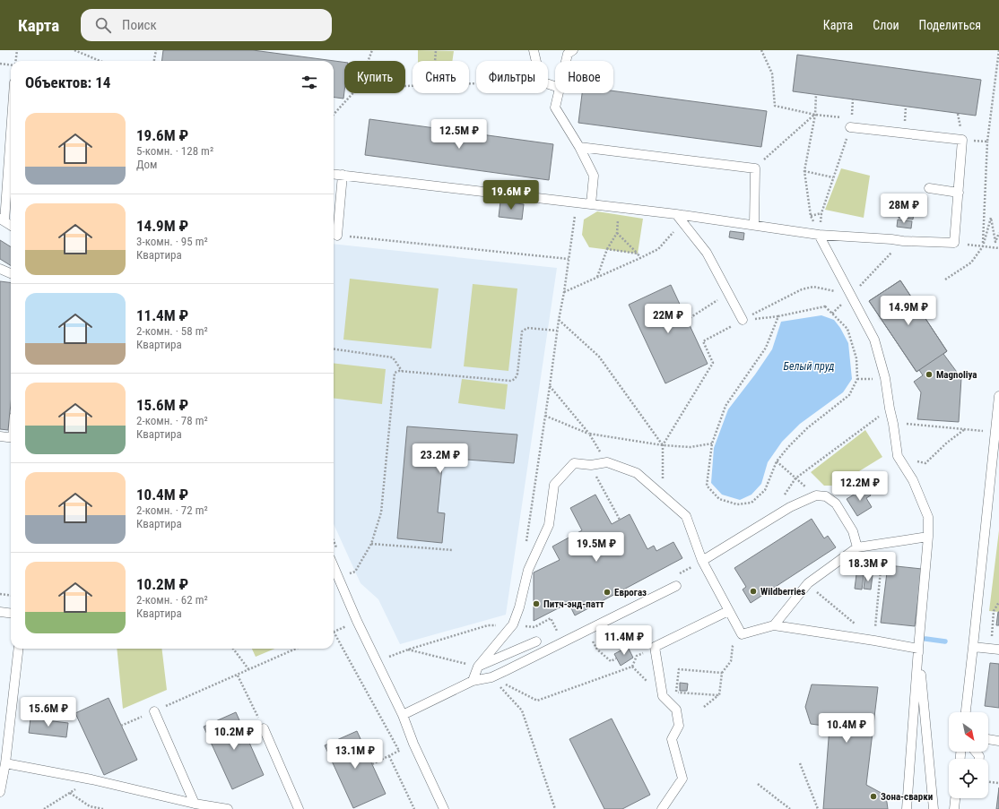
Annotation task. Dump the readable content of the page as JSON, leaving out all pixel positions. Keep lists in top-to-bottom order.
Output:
{
  "water": ["Белый пруд"],
  "places": [
    "Magnoliya",
    "Wildberries",
    "Еврогаз",
    "Питч-энд-патт",
    "Зона-сварки"
  ],
  "north": "bottom right",
  "page": {
    "header": "Карта",
    "search": "Поиск",
    "nav": ["Карта", "Слои", "Поделиться"],
    "chip": [
      "Купить",
      "Снять",
      "Фильтры",
      "Новое"
    ],
    "heading": "Объектов: 14",
    "list": [
      {
        "name": "19.6M ₽",
        "note": "5-комн. · 128 m² · Дом"
      },
      {
        "name": "14.9M ₽",
        "note": "3-комн. · 95 m² · Квартира"
      },
      {
        "name": "11.4M ₽",
        "note": "2-комн. · 58 m² · Квартира"
      },
      {
        "name": "15.6M ₽",
        "note": "2-комн. · 78 m² · Квартира"
      },
      {
        "name": "10.4M ₽",
        "note": "2-комн. · 72 m² · Квартира"
      },
      {
        "name": "10.2M ₽",
        "note": "2-комн. · 62 m² · Квартира"
      }
    ],
    "price": [
      "12.5M ₽",
      "19.6M ₽",
      "28M ₽",
      "14.9M ₽",
      "22M ₽",
      "23.2M ₽",
      "12.2M ₽",
      "19.5M ₽",
      "18.3M ₽",
      "11.4M ₽",
      "15.6M ₽",
      "10.4M ₽",
      "10.2M ₽",
      "13.1M ₽"
    ]
  }
}
